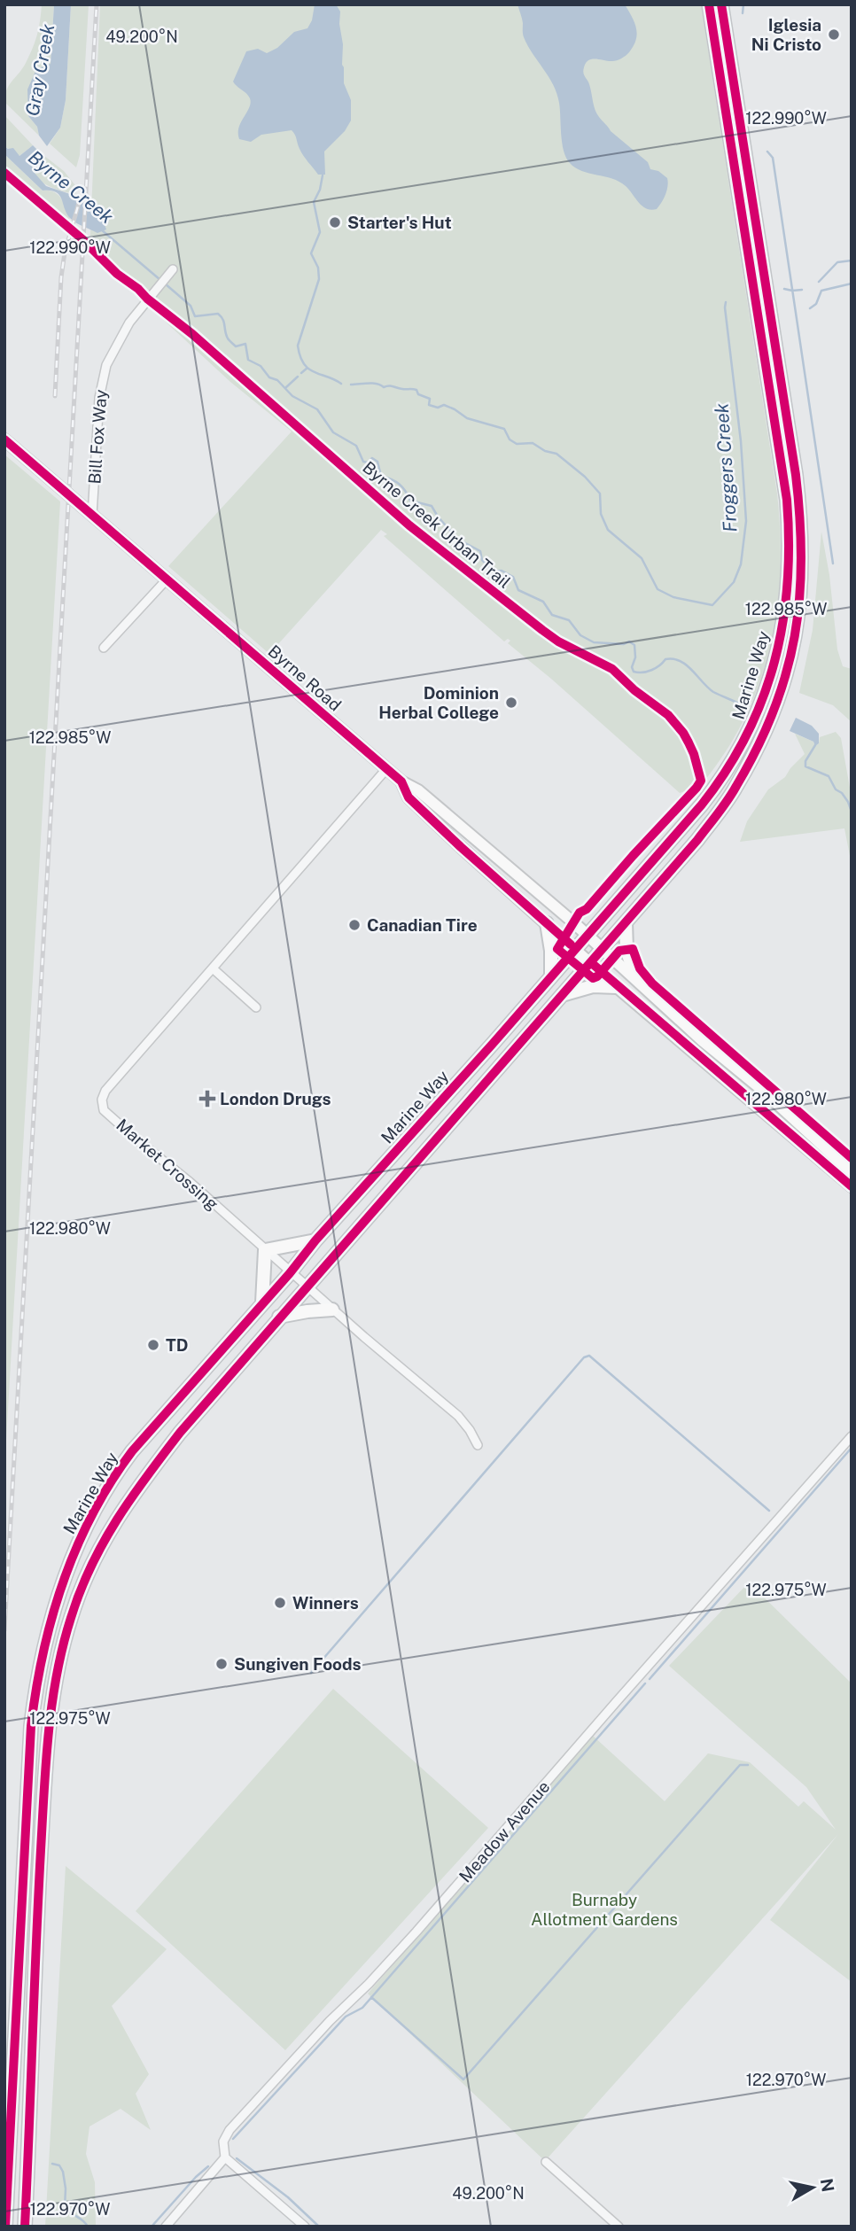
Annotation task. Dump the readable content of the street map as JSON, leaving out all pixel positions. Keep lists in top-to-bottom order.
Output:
{
  "streets": {
    "main road": ["Marine Way"],
    "street": [
      "Bill Fox Way",
      "Byrne Road",
      "Market Crossing",
      "Meadow Avenue"
    ],
    "cycle path": ["Byrne Creek Urban Trail"]
  },
  "crossings": [
    ["Bill Fox Way", "Byrne Road"],
    ["Marine Way", "Byrne Road"],
    ["Marine Way", "Market Crossing"],
    ["Byrne Road", "Market Crossing"]
  ],
  "water": ["Gray Creek", "Byrne Creek", "Froggers Creek"],
  "parks": ["Burnaby Allotment Gardens"],
  "places": {
    "other": [
      "Iglesia Ni Cristo",
      "Starter's Hut",
      "Dominion Herbal College",
      "Canadian Tire",
      "TD",
      "Winners",
      "Sungiven Foods"
    ],
    "health": ["London Drugs"]
  },
  "north": "right",
  "coordinates": [
    "49.200°N",
    "122.990°W",
    "122.985°W",
    "122.980°W",
    "122.975°W",
    "122.970°W"
  ]
}
